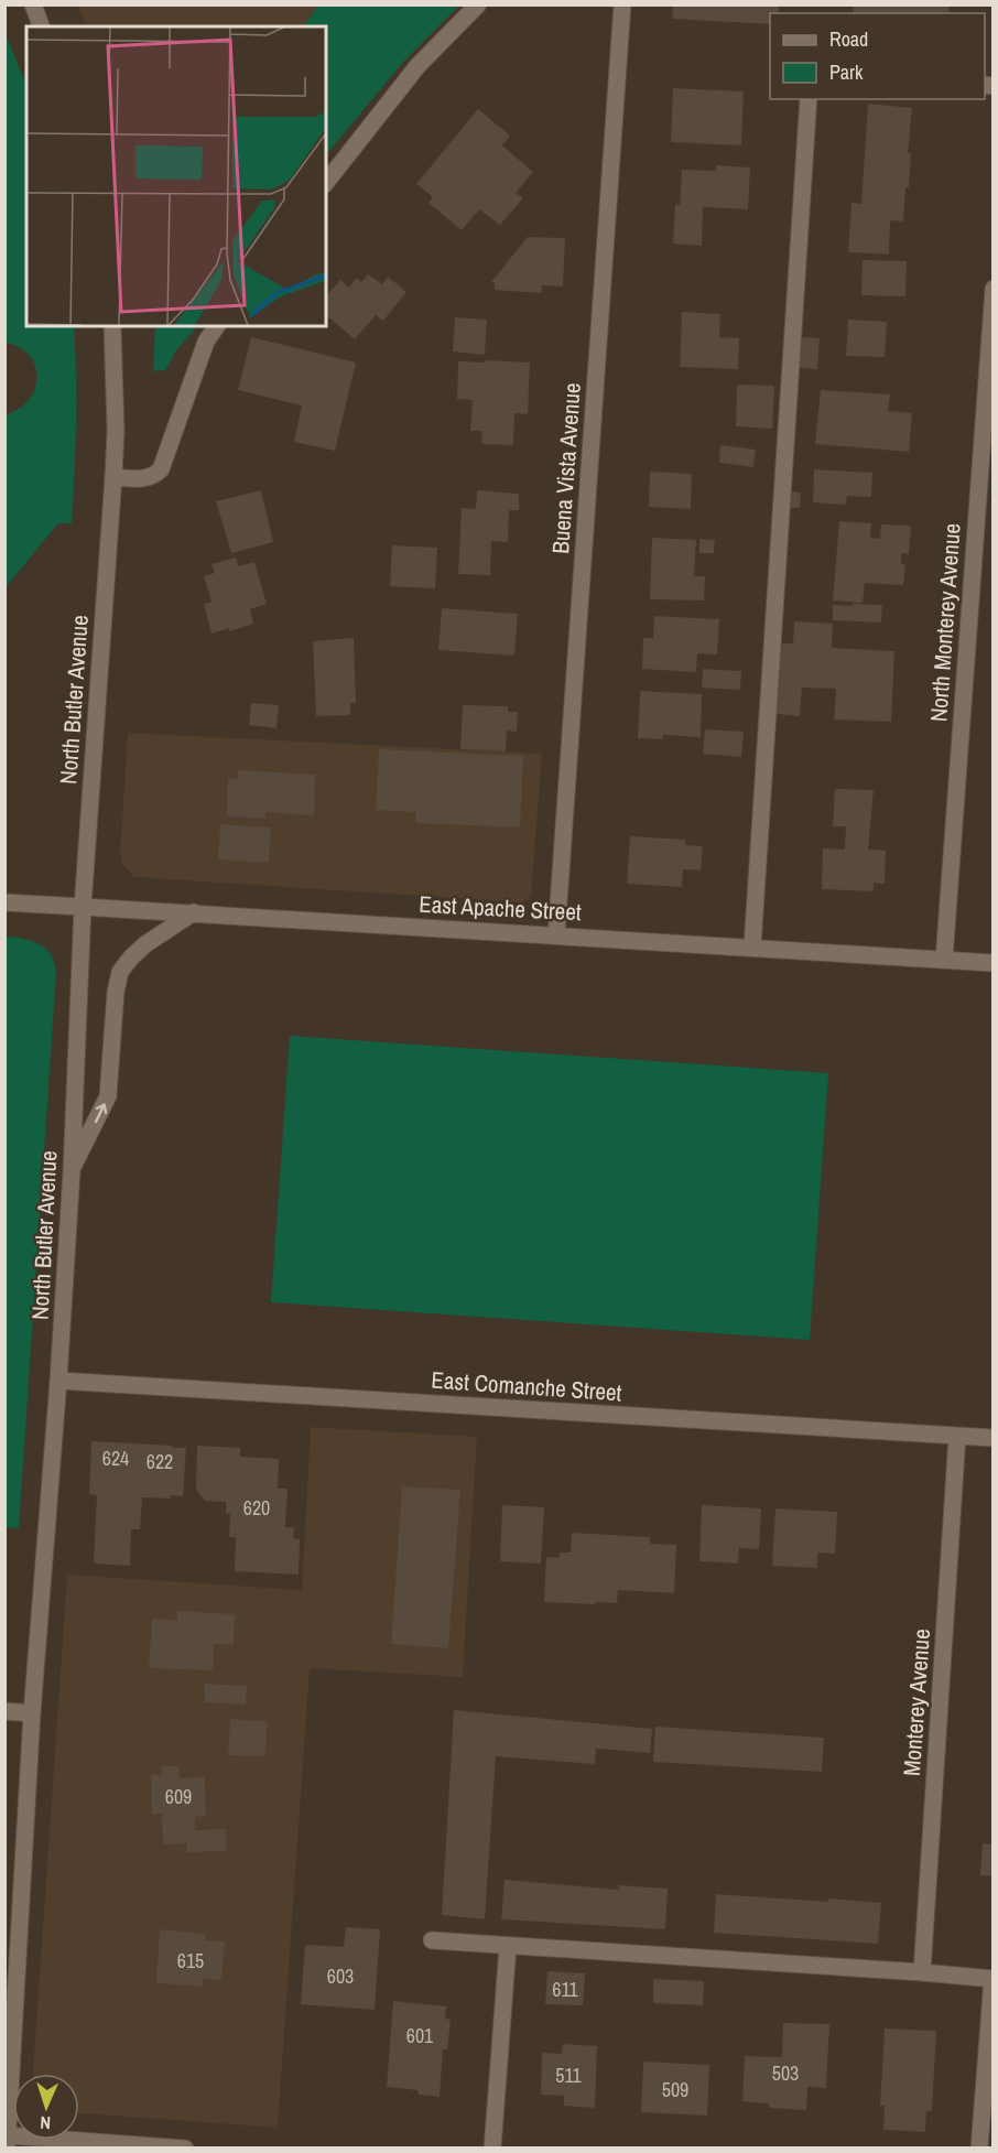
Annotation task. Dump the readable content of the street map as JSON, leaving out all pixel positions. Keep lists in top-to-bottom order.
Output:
{
  "streets": {
    "street": [
      "Buena Vista Avenue",
      "North Monterey Avenue",
      "North Butler Avenue",
      "East Apache Street",
      "East Comanche Street",
      "Monterey Avenue"
    ]
  },
  "crossings": [
    ["Buena Vista Avenue", "East Apache Street"],
    ["North Monterey Avenue", "East Apache Street"],
    ["North Butler Avenue", "East Apache Street"],
    ["North Butler Avenue", "East Comanche Street"],
    ["East Comanche Street", "Monterey Avenue"]
  ],
  "house_numbers": [
    "624",
    "622",
    "620",
    "609",
    "615",
    "603",
    "611",
    "601",
    "503",
    "511",
    "509"
  ],
  "legend": ["Road", "Park"],
  "north": "bottom"
}
